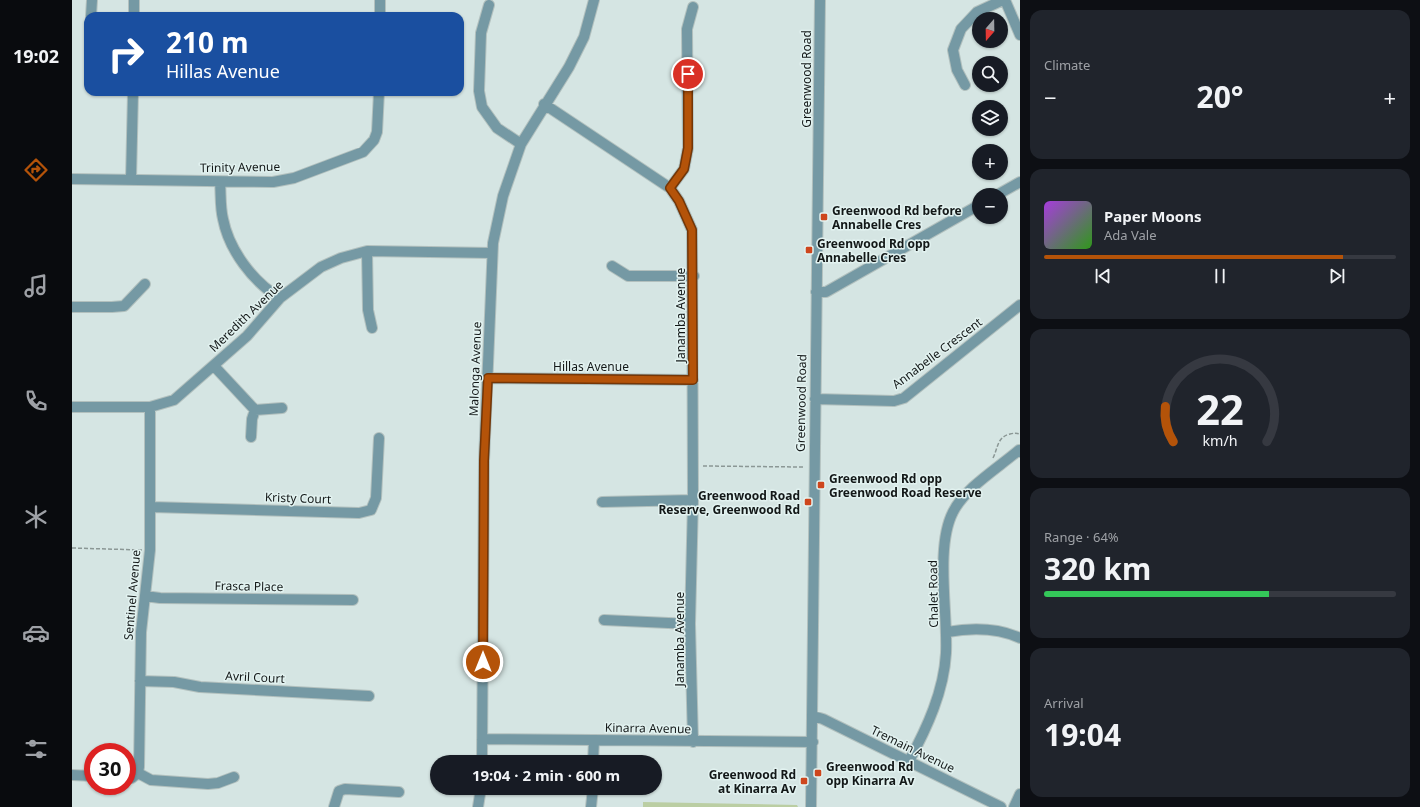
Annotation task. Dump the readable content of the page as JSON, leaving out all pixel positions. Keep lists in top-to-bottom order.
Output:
{
  "streets": {
    "street": [
      "Greenwood Road",
      "Trinity Avenue",
      "Janamba Avenue",
      "Meredith Avenue",
      "Annabelle Crescent",
      "Hillas Avenue",
      "Malonga Avenue",
      "Kristy Court",
      "Frasca Place",
      "Chalet Road",
      "Sentinel Avenue",
      "Avril Court",
      "Kinarra Avenue",
      "Tremain Avenue"
    ]
  },
  "crossings": [
    ["Greenwood Road", "Annabelle Crescent"],
    ["Greenwood Road", "Kinarra Avenue"],
    ["Greenwood Road", "Tremain Avenue"],
    ["Janamba Avenue", "Hillas Avenue"],
    ["Janamba Avenue", "Malonga Avenue"],
    ["Janamba Avenue", "Kinarra Avenue"],
    ["Meredith Avenue", "Malonga Avenue"],
    ["Meredith Avenue", "Sentinel Avenue"],
    ["Hillas Avenue", "Malonga Avenue"],
    ["Malonga Avenue", "Kinarra Avenue"],
    ["Kristy Court", "Sentinel Avenue"],
    ["Frasca Place", "Sentinel Avenue"],
    ["Chalet Road", "Tremain Avenue"],
    ["Sentinel Avenue", "Avril Court"]
  ],
  "places": {
    "transit": [
      "Greenwood Rd before Annabelle Cres",
      "Greenwood Rd opp Annabelle Cres",
      "Greenwood Rd opp Greenwood Road Reserve",
      "Greenwood Road Reserve, Greenwood Rd",
      "Greenwood Rd opp Kinarra Av",
      "Greenwood Rd at Kinarra Av"
    ]
  },
  "north": "bottom",
  "page": {
    "tabs": "19:02",
    "tile": [
      "Climate",
      ["Range · 64%", "320 km"],
      ["Arrival", "19:04"]
    ],
    "map_buttons": ["+", "−"],
    "turn": ["210 m", "Hillas Avenue"],
    "heat": ["−", "20°", "+"],
    "song": ["Paper Moons", "Ada Vale"],
    "limit": "30",
    "trip": "19:04 · 2 min · 600 m",
    "gauge": ["22", "km/h"]
  }
}
